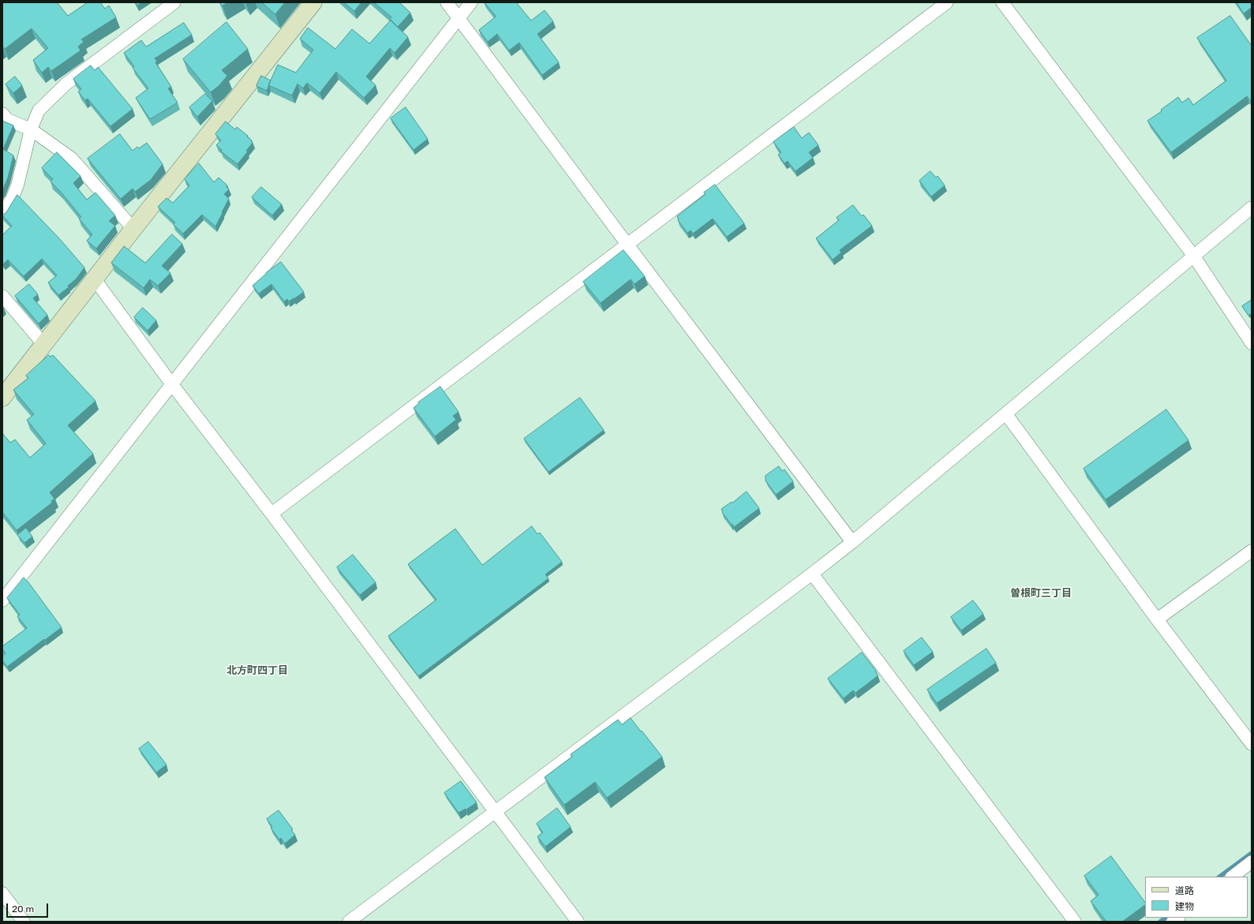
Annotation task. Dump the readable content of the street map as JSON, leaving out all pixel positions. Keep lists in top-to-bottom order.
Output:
{
  "districts": ["曽根町三丁目", "北方町四丁目"],
  "legend": ["道路", "建物"],
  "scale_bar": "20 m"
}
